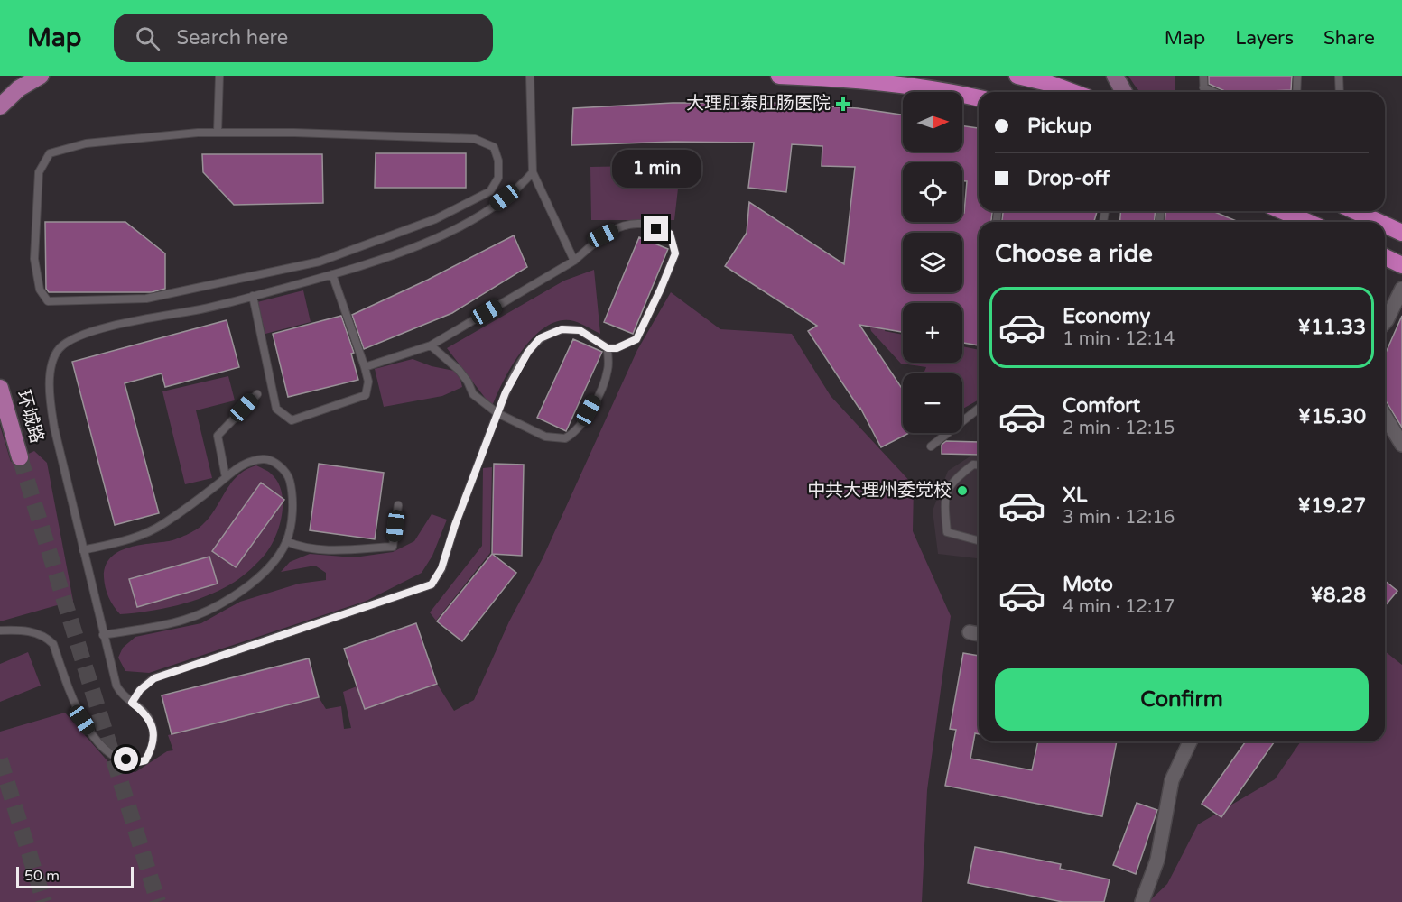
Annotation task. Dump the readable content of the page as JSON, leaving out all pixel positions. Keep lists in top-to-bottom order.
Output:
{
  "streets": {
    "main road": ["环城路"]
  },
  "places": {
    "health": ["大理肛泰肛肠医院"],
    "other": ["中共大理州委党校"]
  },
  "scale_bar": "50 m",
  "north": "right",
  "page": {
    "header": "Map",
    "search": "Search here",
    "nav": ["Map", "Layers", "Share"],
    "map_buttons": ["+", "−"],
    "banner": ["Pickup", "Drop-off"],
    "bubble": "1 min",
    "heading": "Choose a ride",
    "list": [
      {
        "name": "Economy",
        "note": "1 min · 12:14",
        "value": "¥11.33"
      },
      {
        "name": "Comfort",
        "note": "2 min · 12:15",
        "value": "¥15.30"
      },
      {
        "name": "XL",
        "note": "3 min · 12:16",
        "value": "¥19.27"
      },
      {
        "name": "Moto",
        "note": "4 min · 12:17",
        "value": "¥8.28"
      }
    ],
    "buttons": "Confirm",
    "scale": "50 m"
  }
}
